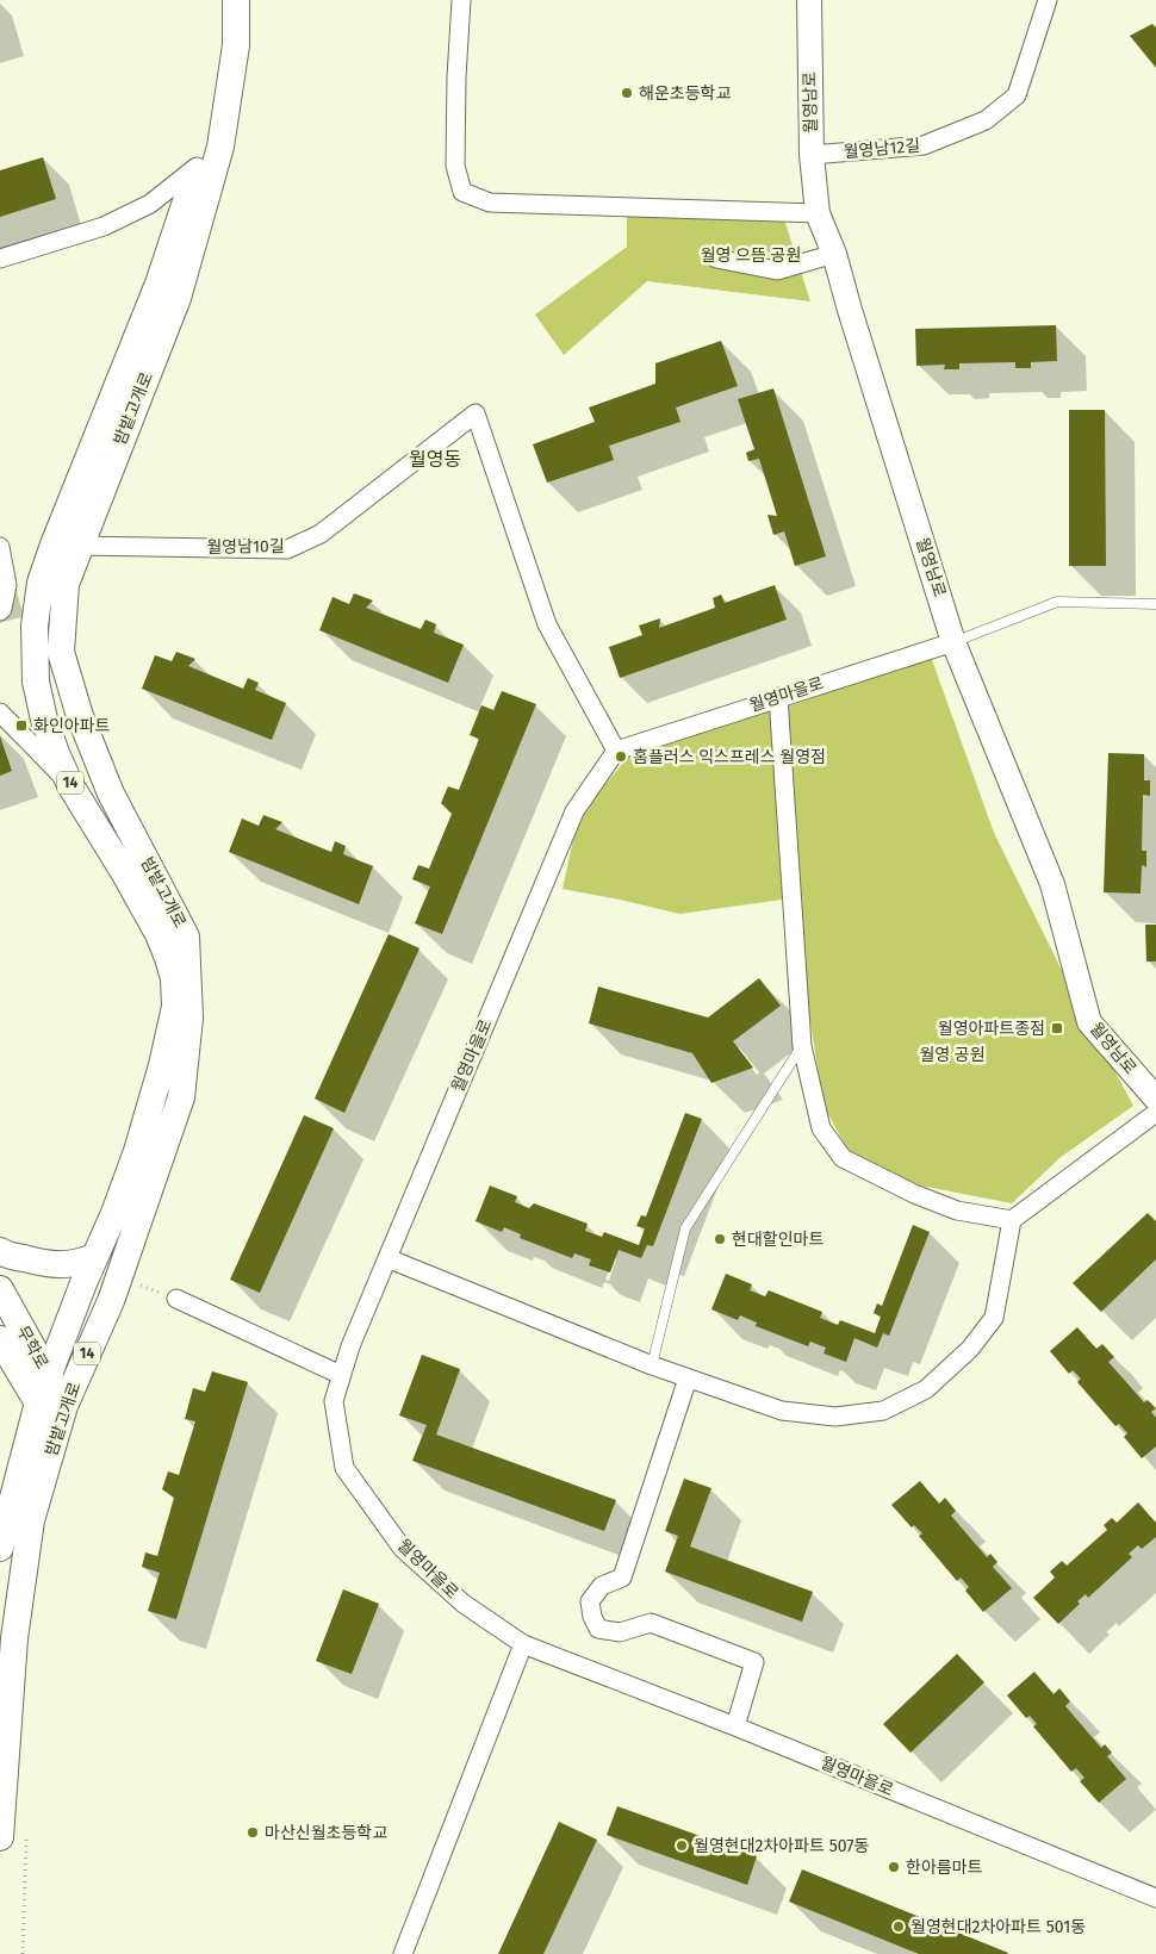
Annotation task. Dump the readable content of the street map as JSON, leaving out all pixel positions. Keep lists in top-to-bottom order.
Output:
{
  "streets": {
    "main road": [
      "월영남로",
      "밤밭고개로",
      "14",
      "무학로"
    ],
    "street": ["월영남12길", "월영남10길", "월영마을로"]
  },
  "crossings": [
    ["월영남로", "월영남12길"],
    ["월영남로", "월영마을로"],
    ["밤밭고개로", "월영남10길"],
    ["밤밭고개로", "무학로"],
    ["월영남10길", "월영마을로"]
  ],
  "districts": ["월영동"],
  "parks": ["월영 으뜸 공원", "월영 공원"],
  "places": {
    "other": [
      "해운초등학교",
      "홈플러스 익스프레스 월영점",
      "현대할인마트",
      "마산신월초등학교",
      "월영현대2차아파트 507동",
      "한아름마트",
      "월영현대2차아파트 501동"
    ],
    "transit": ["화인아파트", "월영아파트종점"]
  }
}
